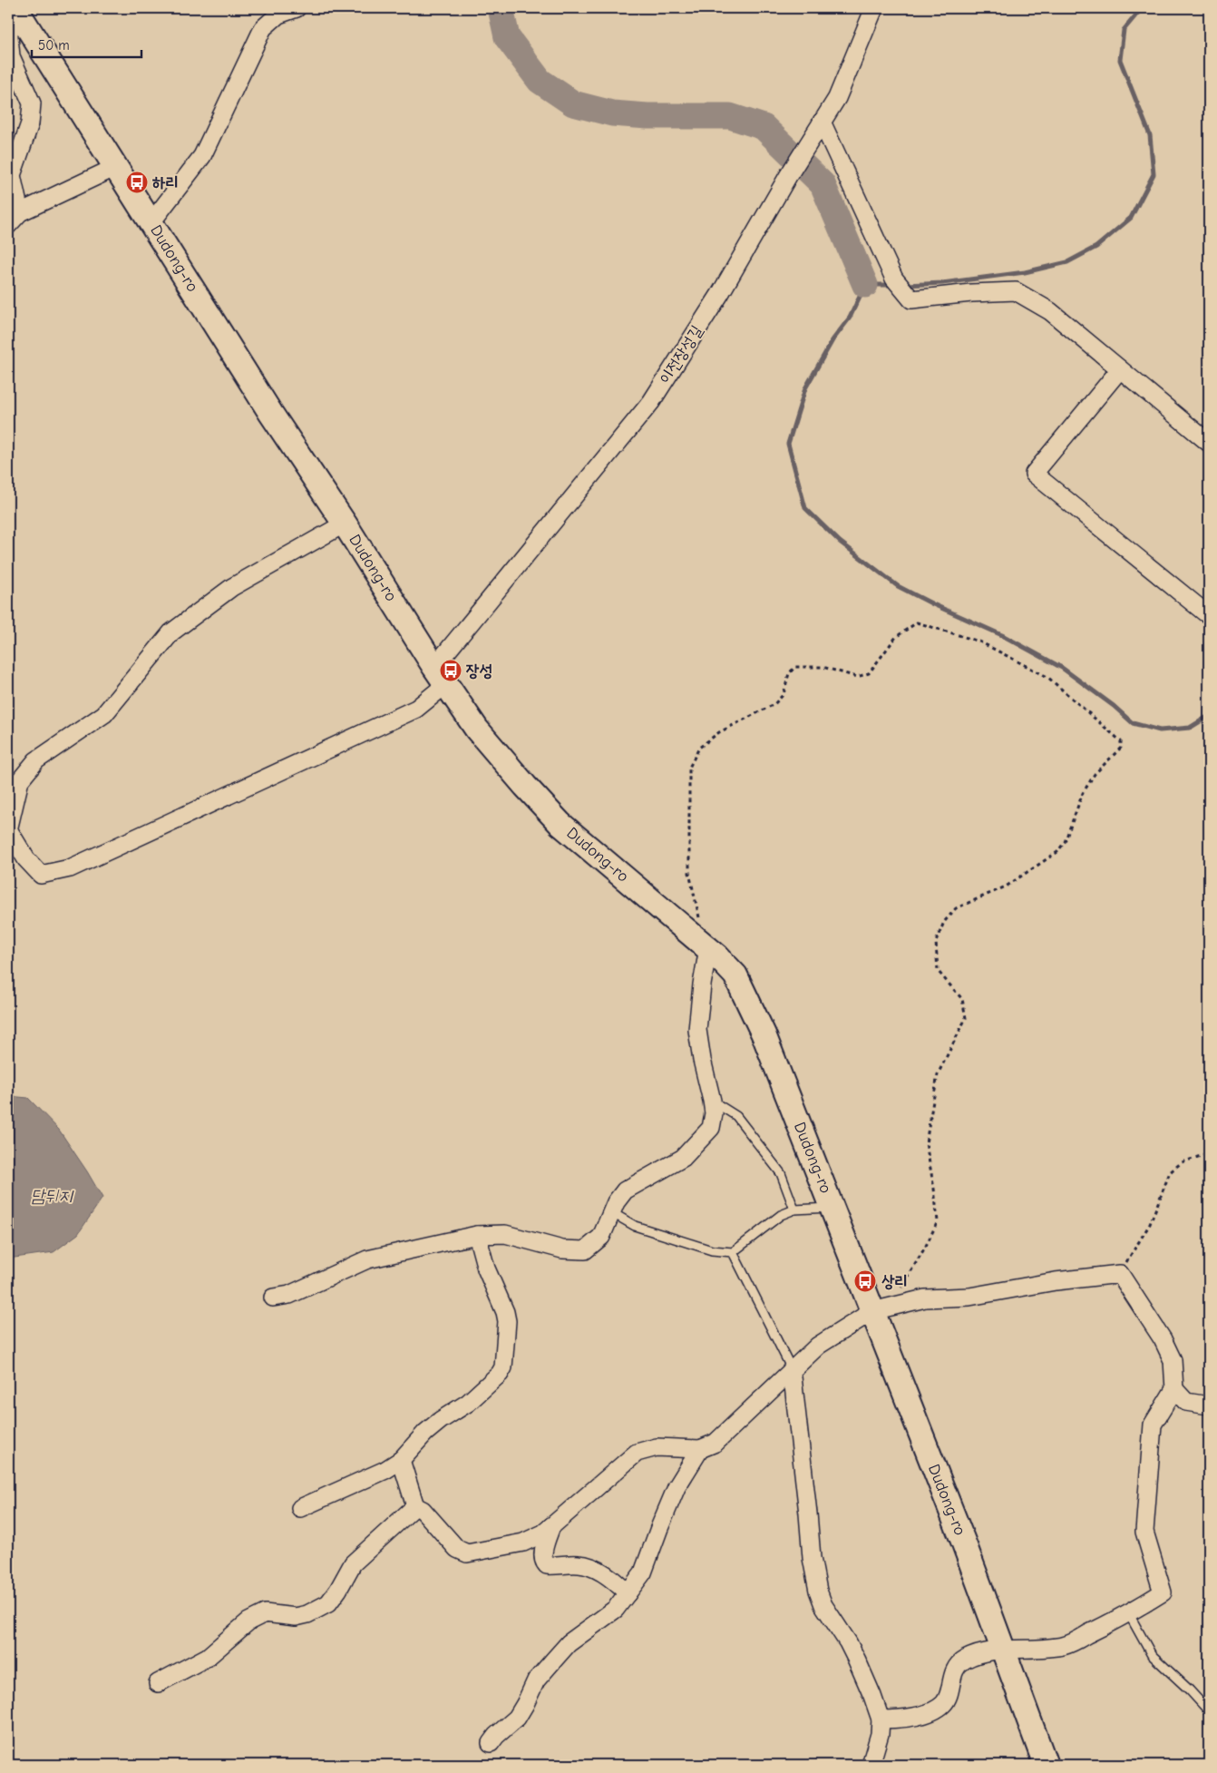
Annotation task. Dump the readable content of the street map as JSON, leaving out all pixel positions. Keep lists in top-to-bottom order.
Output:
{
  "streets": {
    "main road": ["Dudong-ro"],
    "street": ["이전장성길"]
  },
  "crossings": [
    ["Dudong-ro", "이전장성길"]
  ],
  "water": ["담뒤지"],
  "places": {
    "bus stop": ["하리", "장성", "상리"]
  },
  "scale_bar": "50 m"
}
